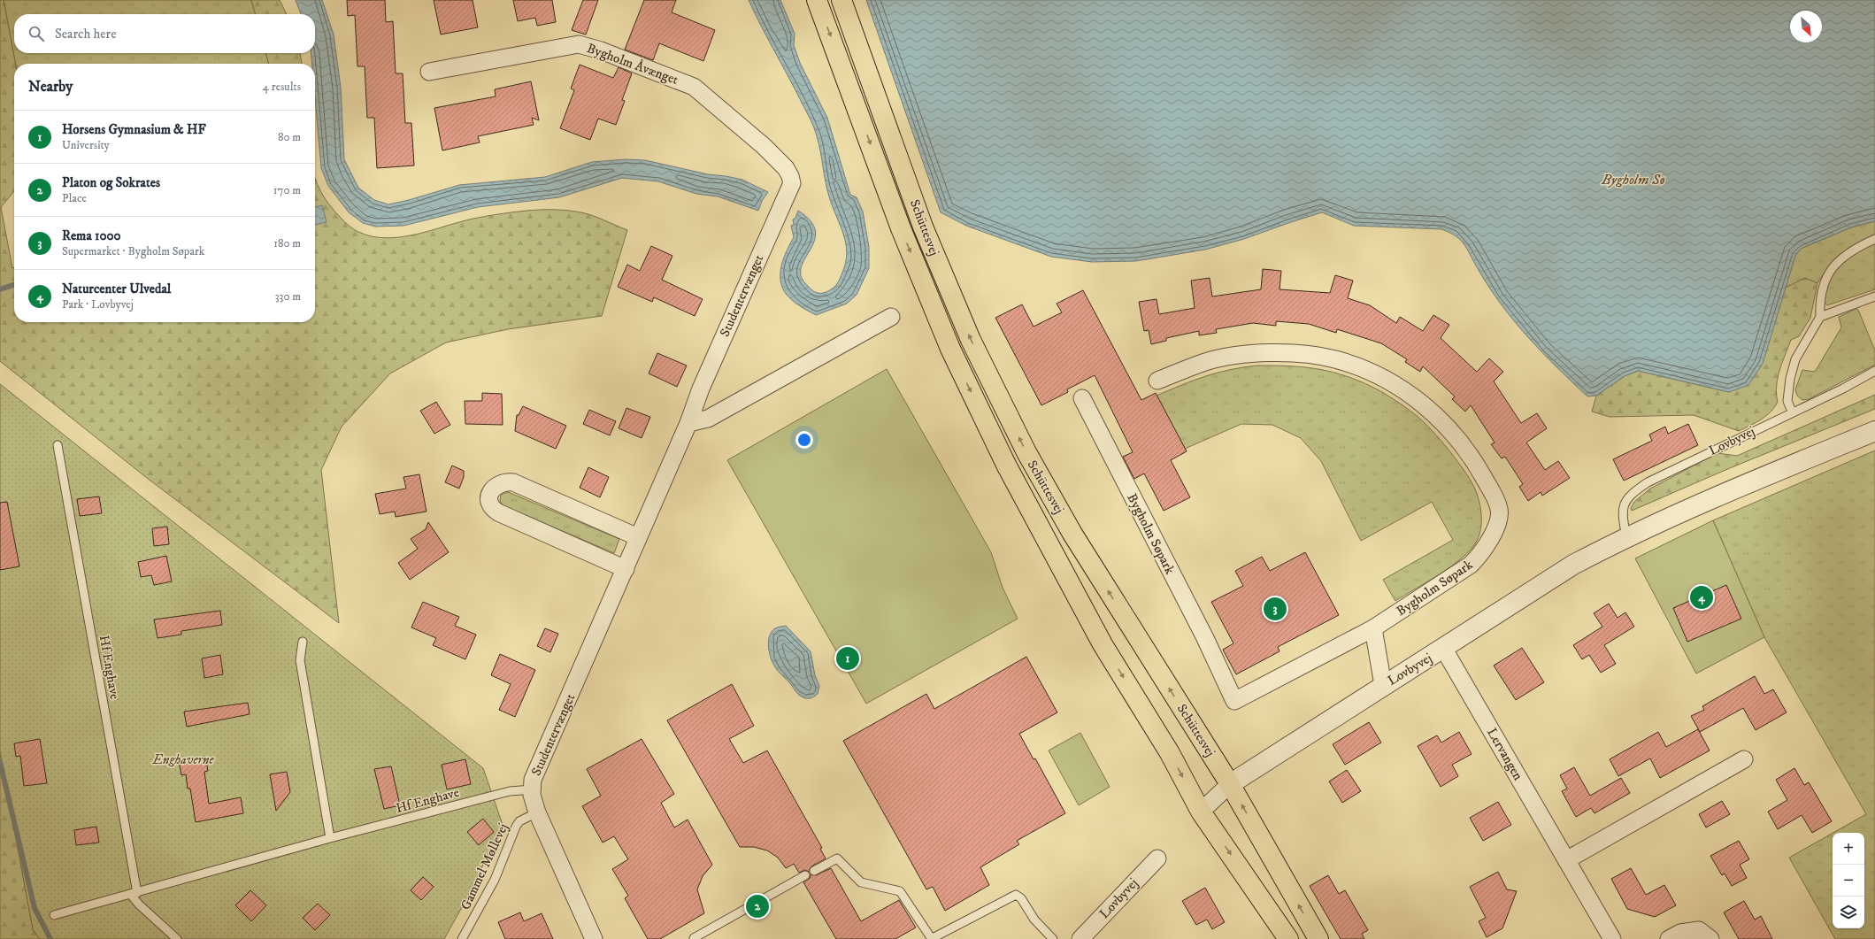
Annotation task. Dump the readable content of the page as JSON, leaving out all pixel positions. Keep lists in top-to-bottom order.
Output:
{
  "streets": {
    "main road": ["Schüttesvej"],
    "street": [
      "Bygholm Åvænget",
      "Studentervænget",
      "Lovbyvej",
      "Bygholm Søpark",
      "Lervangen"
    ],
    "lane": ["Hf Enghave", "Gammel Møllevej"]
  },
  "crossings": [
    ["Bygholm Åvænget", "Studentervænget"],
    ["Schüttesvej", "Lovbyvej"],
    ["Studentervænget", "Hf Enghave"],
    ["Studentervænget", "Gammel Møllevej"],
    ["Lovbyvej", "Lervangen"]
  ],
  "water": ["Bygholm Sø"],
  "parks": ["Enghaverne"],
  "north": "bottom right",
  "page": {
    "search": "Search here",
    "heading": ["Nearby", "4 results"],
    "list": [
      {
        "mark": "1",
        "name": "Horsens Gymnasium & HF",
        "note": "University",
        "value": "80 m"
      },
      {
        "mark": "2",
        "name": "Platon og Sokrates",
        "note": "Place",
        "value": "170 m"
      },
      {
        "mark": "3",
        "name": "Rema 1000",
        "note": "Supermarket · Bygholm Søpark",
        "value": "180 m"
      },
      {
        "mark": "4",
        "name": "Naturcenter Ulvedal",
        "note": "Park · Lovbyvej",
        "value": "330 m"
      }
    ],
    "pins": [
      "4",
      "3",
      "1",
      "2"
    ],
    "map_buttons": ["+", "−"]
  }
}
